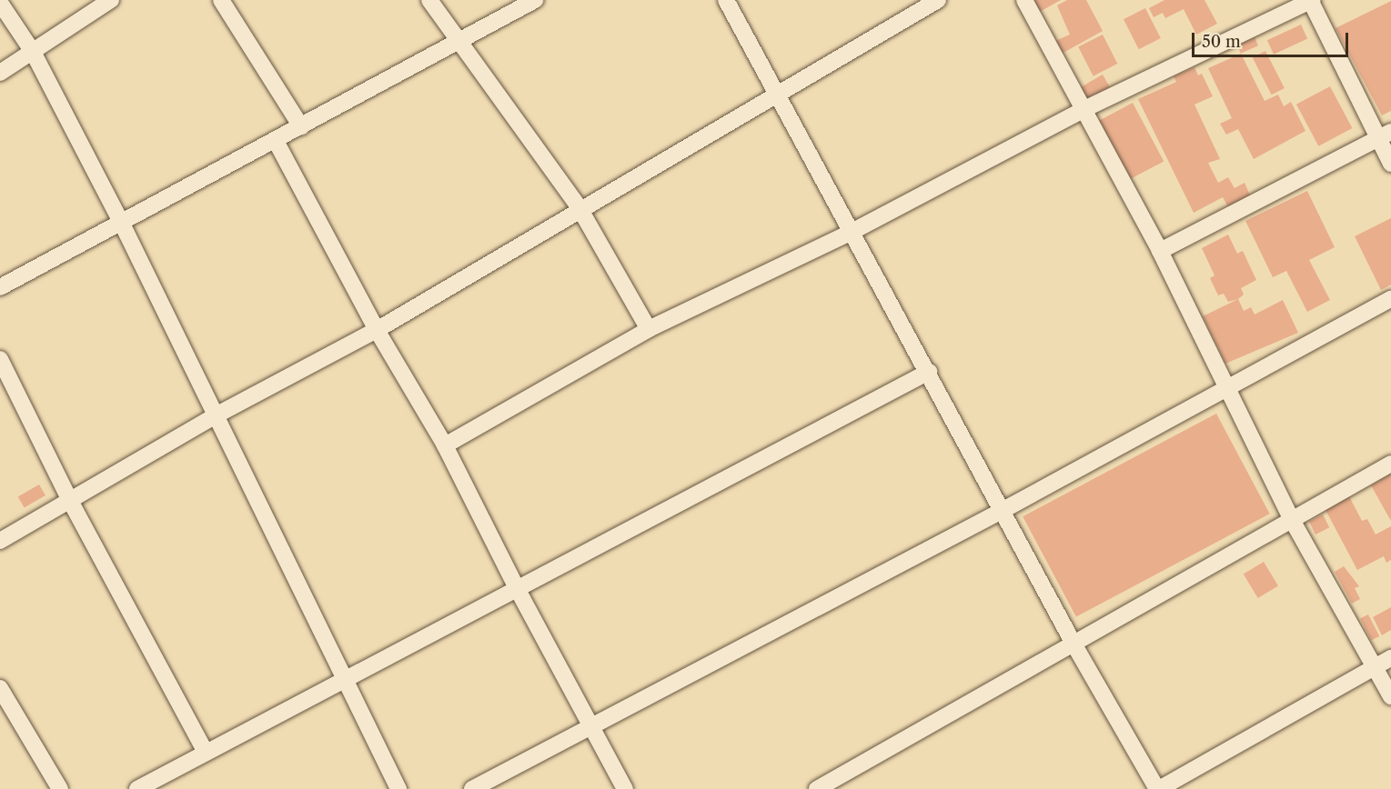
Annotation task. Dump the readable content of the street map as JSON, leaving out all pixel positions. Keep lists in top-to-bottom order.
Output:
{
  "scale_bar": "50 m"
}
